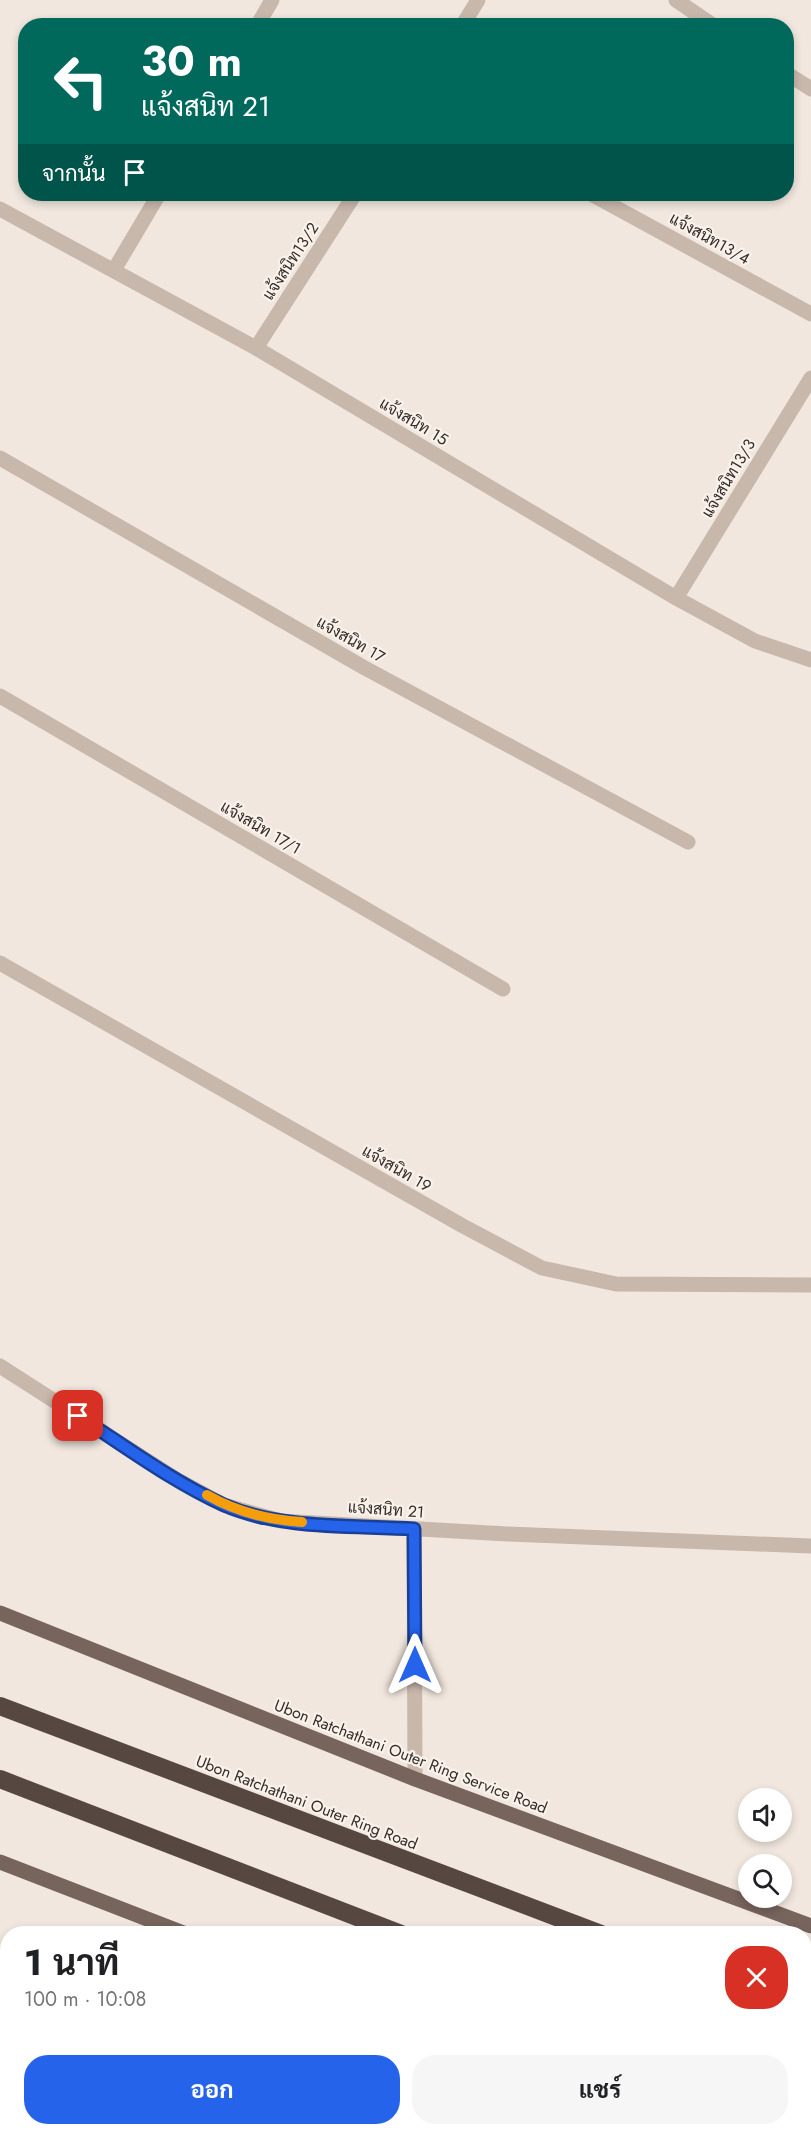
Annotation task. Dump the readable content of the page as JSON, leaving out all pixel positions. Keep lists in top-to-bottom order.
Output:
{
  "streets": {
    "highway": ["Ubon Ratchathani Outer Ring Road"],
    "main road": ["Ubon Ratchathani Outer Ring Service Road"],
    "street": [
      "แจ้งสนิท13/4",
      "แจ้งสนิท13/2",
      "แจ้งสนิท 15",
      "แจ้งสนิท13/3",
      "แจ้งสนิท 17",
      "แจ้งสนิท 17/1",
      "แจ้งสนิท 19",
      "แจ้งสนิท 21"
    ]
  },
  "crossings": [
    ["แจ้งสนิท13/2", "แจ้งสนิท 15"],
    ["แจ้งสนิท 15", "แจ้งสนิท13/3"]
  ],
  "page": {
    "turn": ["30 m", "แจ้งสนิท 21"],
    "then": "จากนั้น",
    "heading": ["1 นาที", "100 m · 10:08"],
    "buttons": ["ออก", "แชร์"]
  }
}
